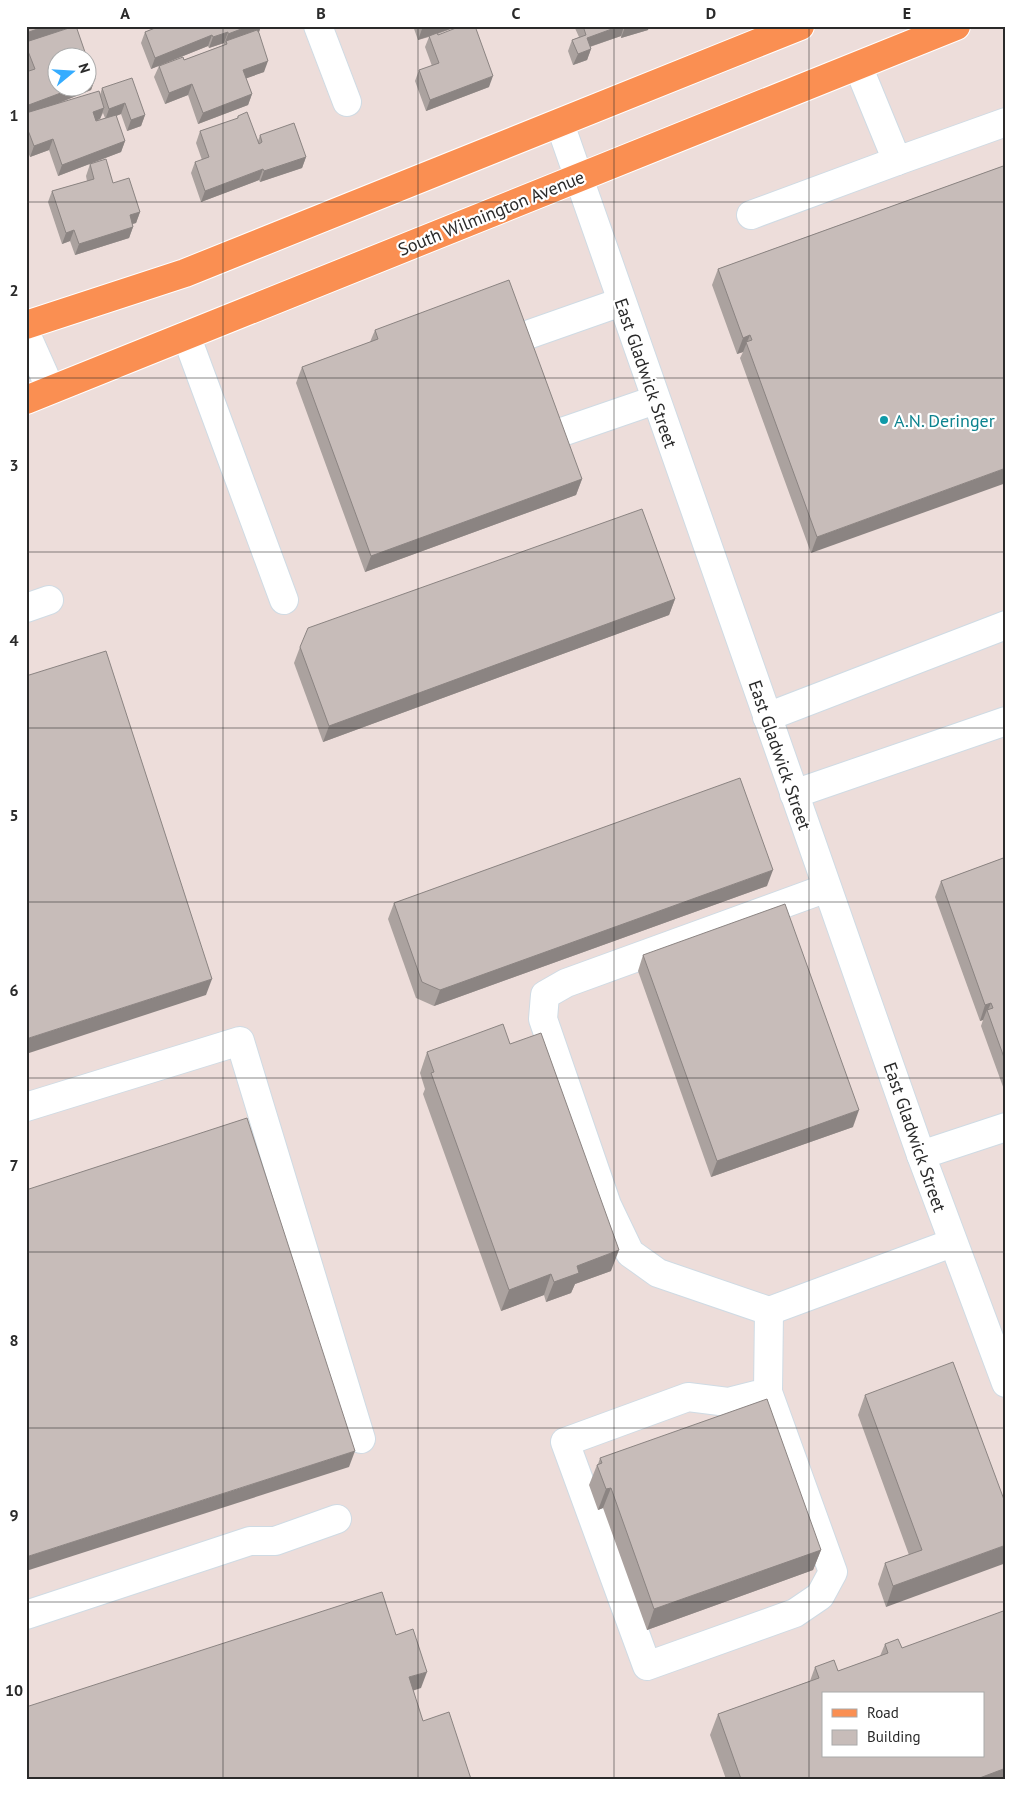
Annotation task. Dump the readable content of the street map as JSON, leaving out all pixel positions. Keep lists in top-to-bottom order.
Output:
{
  "streets": {
    "main road": ["South Wilmington Avenue"],
    "street": ["East Gladwick Street"]
  },
  "crossings": [
    ["South Wilmington Avenue", "East Gladwick Street"]
  ],
  "places": ["A.N. Deringer"],
  "legend": ["Road", "Building"],
  "north": "right",
  "grid": {
    "columns": [
      "A",
      "B",
      "C",
      "D",
      "E"
    ],
    "rows": [
      "1",
      "2",
      "3",
      "4",
      "5",
      "6",
      "7",
      "8",
      "9",
      "10"
    ]
  }
}
